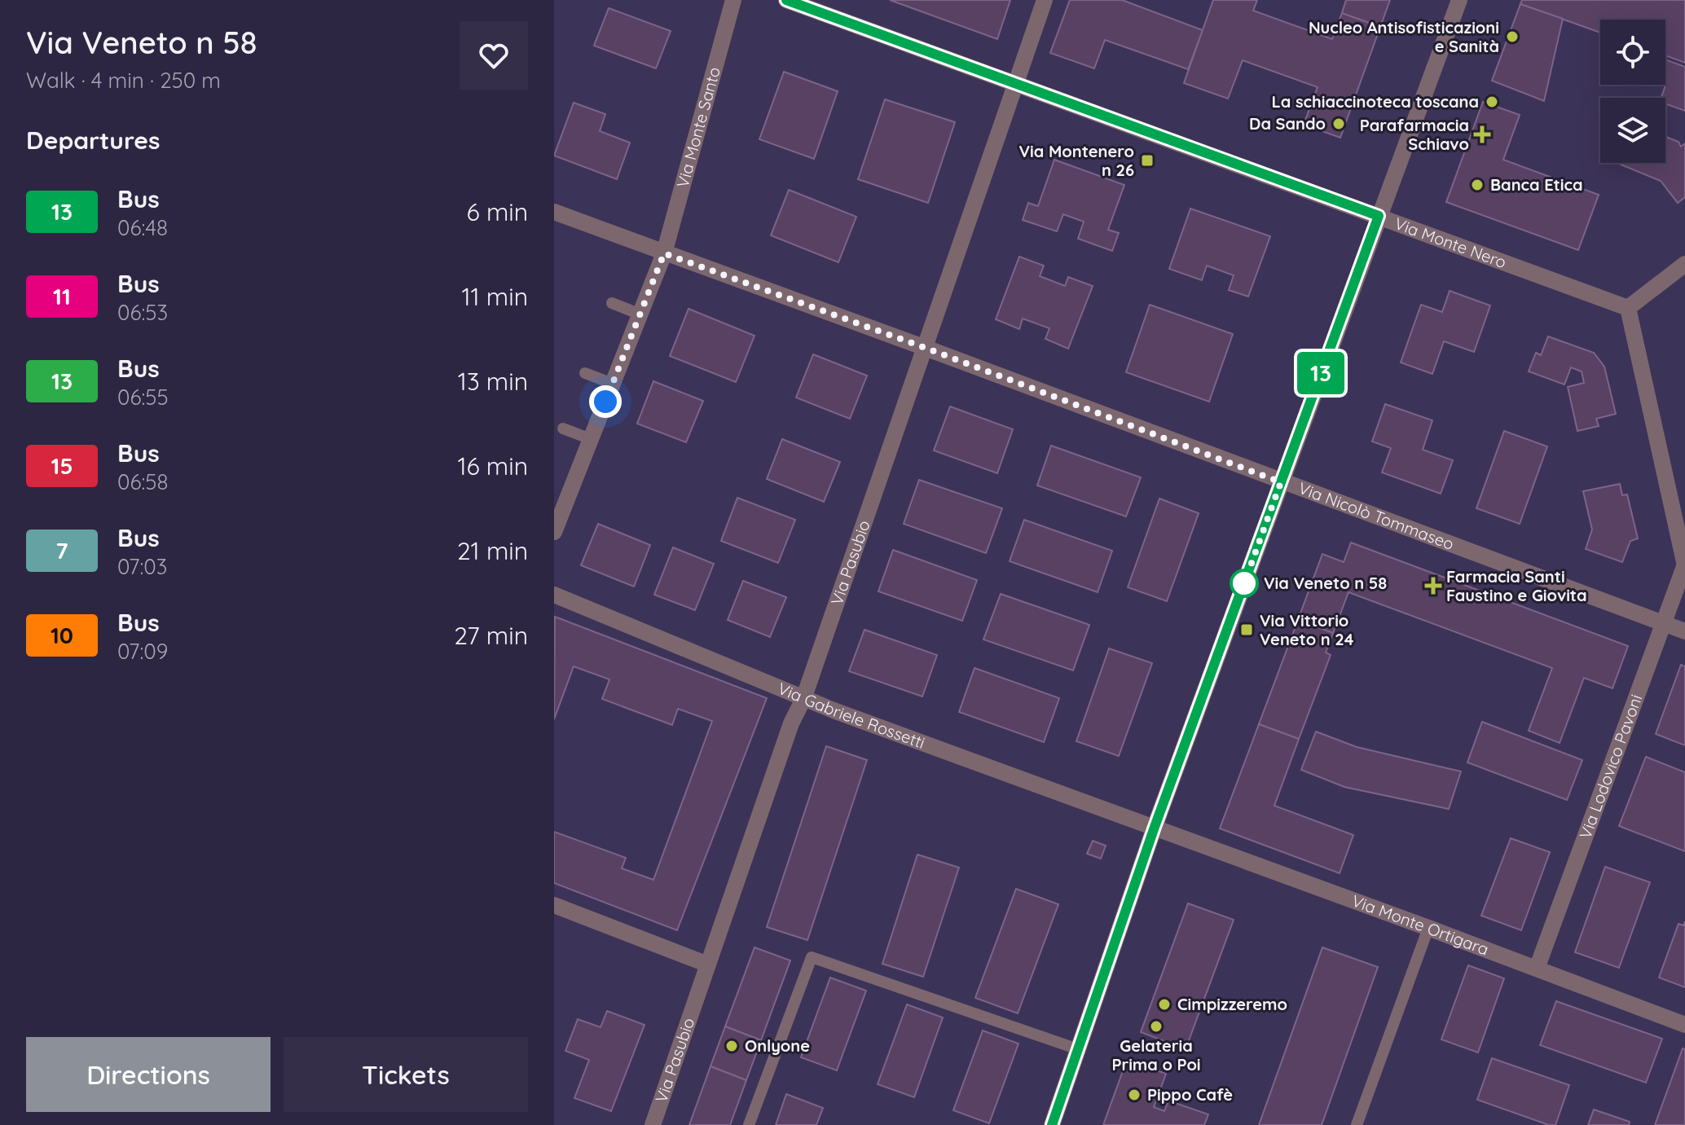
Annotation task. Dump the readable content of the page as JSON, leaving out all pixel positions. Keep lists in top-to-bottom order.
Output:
{
  "streets": {
    "street": [
      "Via Monte Santo",
      "Via Monte Nero",
      "Via Nicolò Tommaseo",
      "Via Pasubio",
      "Via Gabriele Rossetti",
      "Via Lodovico Pavoni",
      "Via Monte Ortigara"
    ]
  },
  "crossings": [
    ["Via Monte Santo", "Via Nicolò Tommaseo"],
    ["Via Monte Nero", "Via Pasubio"],
    ["Via Monte Nero", "Via Lodovico Pavoni"],
    ["Via Nicolò Tommaseo", "Via Pasubio"],
    ["Via Nicolò Tommaseo", "Via Lodovico Pavoni"],
    ["Via Pasubio", "Via Gabriele Rossetti"],
    ["Via Gabriele Rossetti", "Via Monte Ortigara"],
    ["Via Lodovico Pavoni", "Via Monte Ortigara"]
  ],
  "places": {
    "other": [
      "Nucleo Antisofisticazioni e Sanità",
      "La schiaccinoteca toscana",
      "Da Sando",
      "Banca Etica",
      "Via Veneto n 58",
      "Cimpizzeremo",
      "Gelateria Prima o Poi",
      "Onlyone",
      "Pippo Cafè"
    ],
    "health": ["Parafarmacia Schiavo", "Farmacia Santi Faustino e Giovita"],
    "transit": ["Via Montenero n 26", "Via Vittorio Veneto n 24"]
  },
  "lines": ["bus line 13"],
  "page": {
    "heading": [
      ["Via Veneto n 58", "Walk · 4 min · 250 m"],
      "Departures"
    ],
    "on_map": "13",
    "list": [
      {
        "mark": "13",
        "name": "Bus",
        "note": "06:48",
        "value": "6 min"
      },
      {
        "mark": "11",
        "name": "Bus",
        "note": "06:53",
        "value": "11 min"
      },
      {
        "mark": "13",
        "name": "Bus",
        "note": "06:55",
        "value": "13 min"
      },
      {
        "mark": "15",
        "name": "Bus",
        "note": "06:58",
        "value": "16 min"
      },
      {
        "mark": "7",
        "name": "Bus",
        "note": "07:03",
        "value": "21 min"
      },
      {
        "mark": "10",
        "name": "Bus",
        "note": "07:09",
        "value": "27 min"
      }
    ],
    "buttons": ["Directions", "Tickets"]
  }
}
